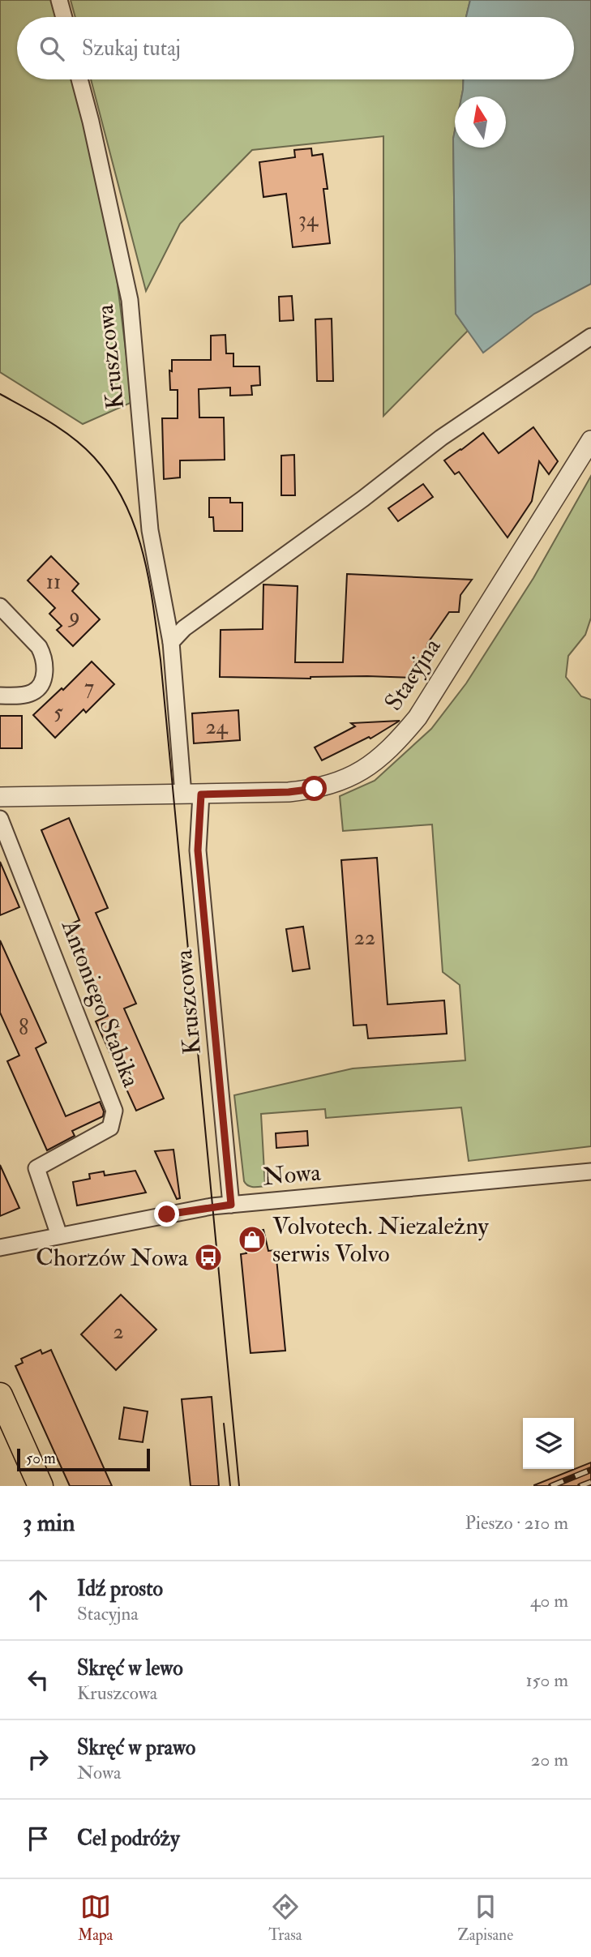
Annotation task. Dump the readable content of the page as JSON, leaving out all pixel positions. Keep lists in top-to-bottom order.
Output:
{
  "streets": {
    "street": [
      "Kruszcowa",
      "Stacyjna",
      "Antoniego Stabika",
      "Nowa"
    ]
  },
  "crossings": [
    ["Kruszcowa", "Stacyjna"],
    ["Kruszcowa", "Nowa"],
    ["Antoniego Stabika", "Nowa"]
  ],
  "places": {
    "shop": ["Volvotech. Niezależny serwis Volvo"],
    "bus stop": ["Chorzów Nowa"]
  },
  "house_numbers": [
    "34",
    "11",
    "9",
    "7",
    "5",
    "24",
    "22",
    "8",
    "2"
  ],
  "scale_bar": "50 m",
  "north": "top",
  "page": {
    "search": "Szukaj tutaj",
    "scale": "50 m",
    "heading": ["3 min", "Pieszo · 210 m"],
    "list": [
      ["Idź prosto", "Stacyjna", "40 m"],
      ["Skręć w lewo", "Kruszcowa", "150 m"],
      ["Skręć w prawo", "Nowa", "20 m"],
      "Cel podróży"
    ],
    "nav": ["Mapa", "Trasa", "Zapisane"]
  }
}
